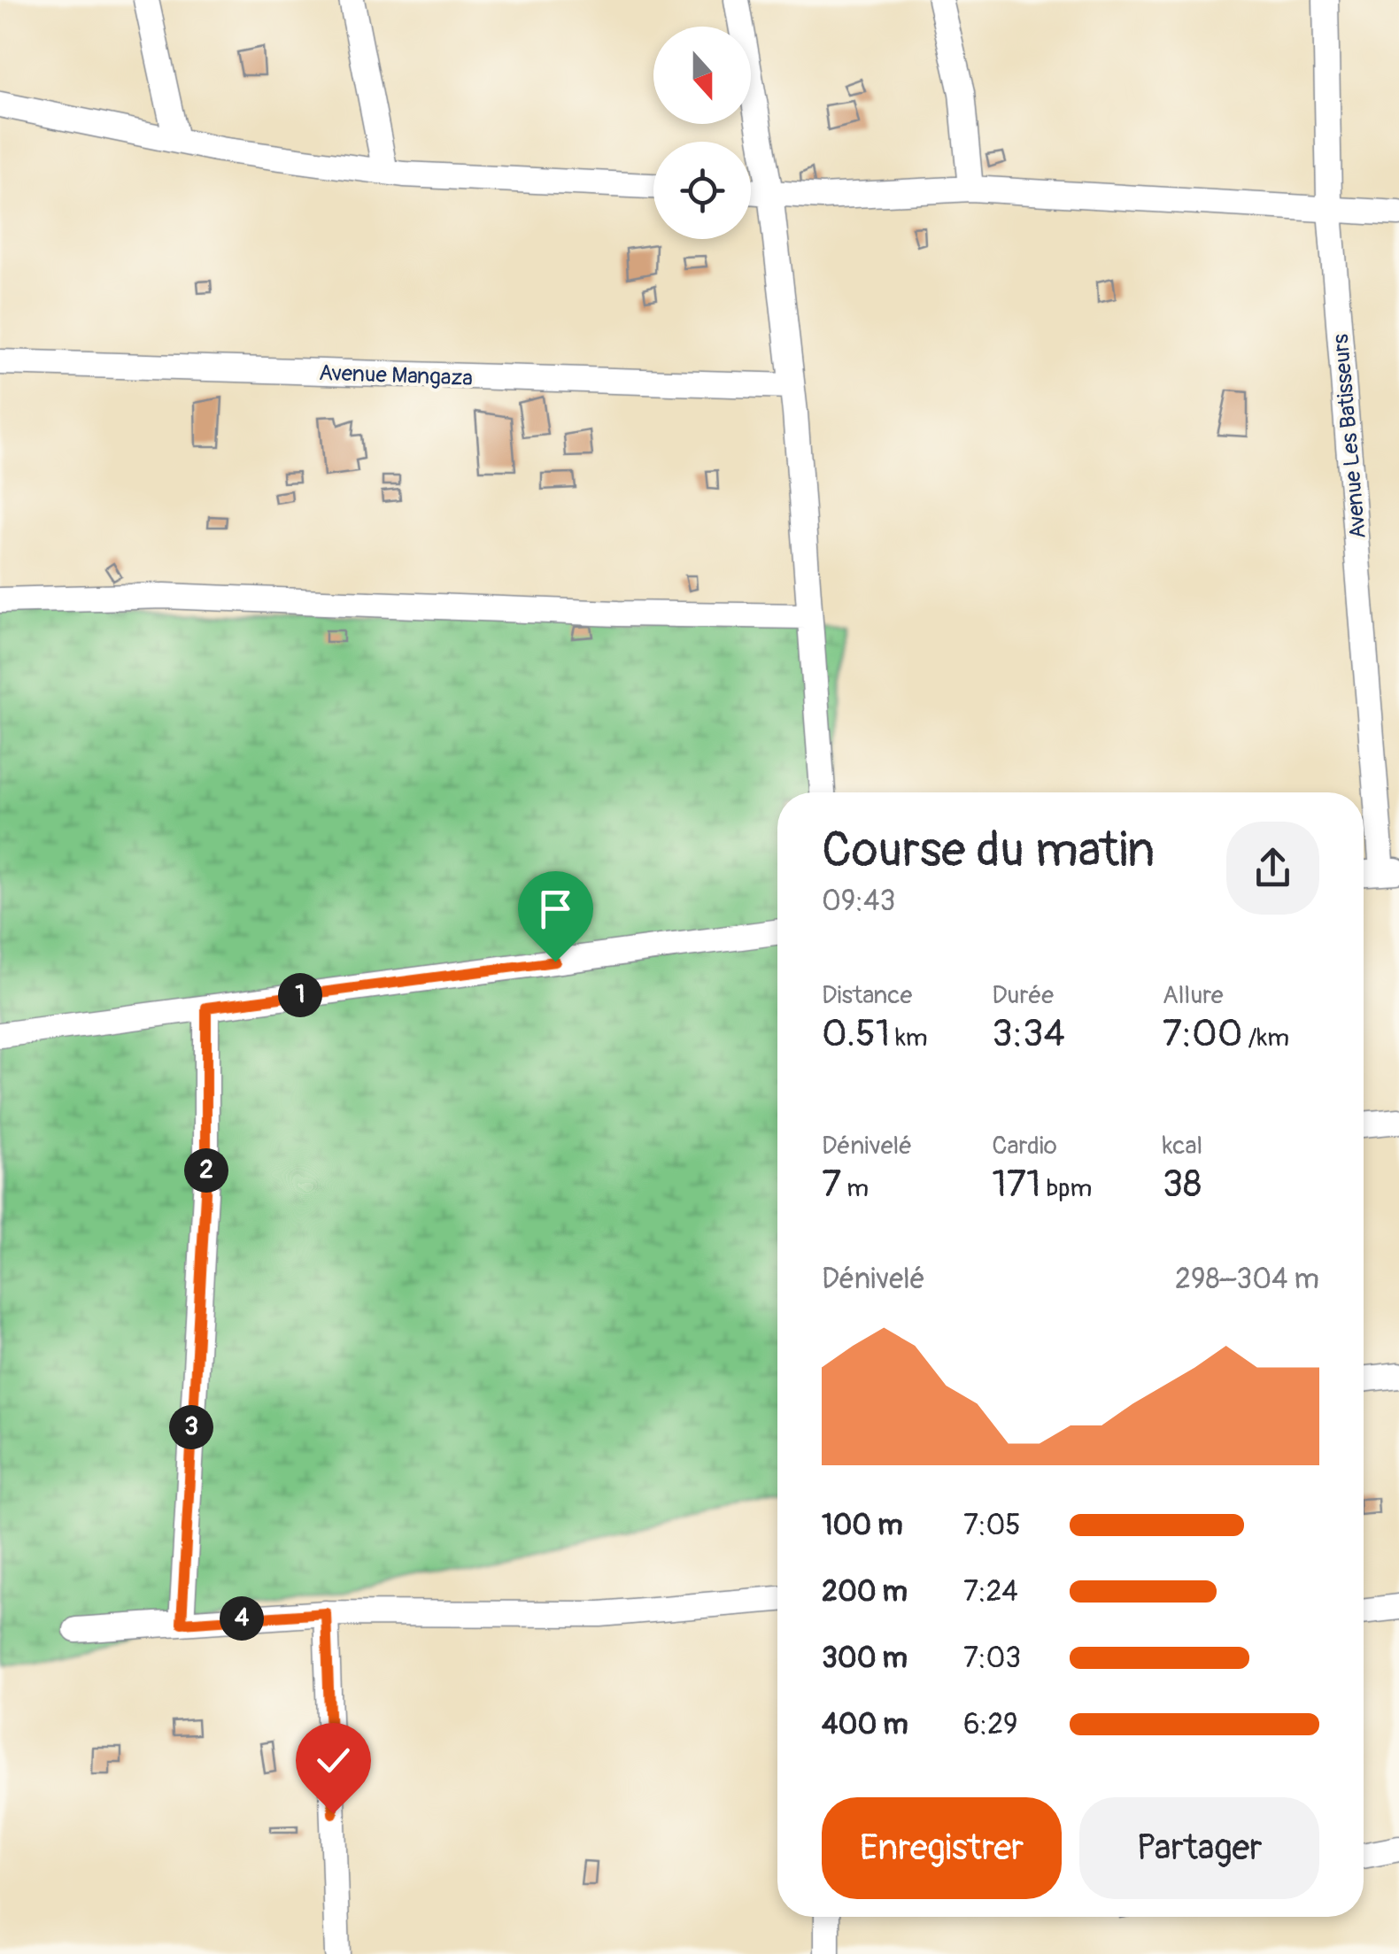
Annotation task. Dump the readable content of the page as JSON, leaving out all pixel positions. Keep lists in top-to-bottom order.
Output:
{
  "streets": {
    "street": ["Avenue Mangaza", "Avenue Les Batisseurs"]
  },
  "north": "bottom",
  "page": {
    "heading": ["Course du matin", "09:43"],
    "stats": [
      ["Distance", "0.51 km"],
      ["Durée", "3:34"],
      ["Allure", "7:00 /km"],
      ["Dénivelé", "7 m"],
      ["Cardio", "171 bpm"],
      ["kcal", "38"]
    ],
    "pins": [
      "1",
      "2",
      "3",
      "4"
    ],
    "chart": ["Dénivelé", "298–304 m"],
    "list": [
      {
        "name": "100 m",
        "note": "7:05"
      },
      {
        "name": "200 m",
        "note": "7:24"
      },
      {
        "name": "300 m",
        "note": "7:03"
      },
      {
        "name": "400 m",
        "note": "6:29"
      }
    ],
    "buttons": ["Enregistrer", "Partager"]
  }
}
